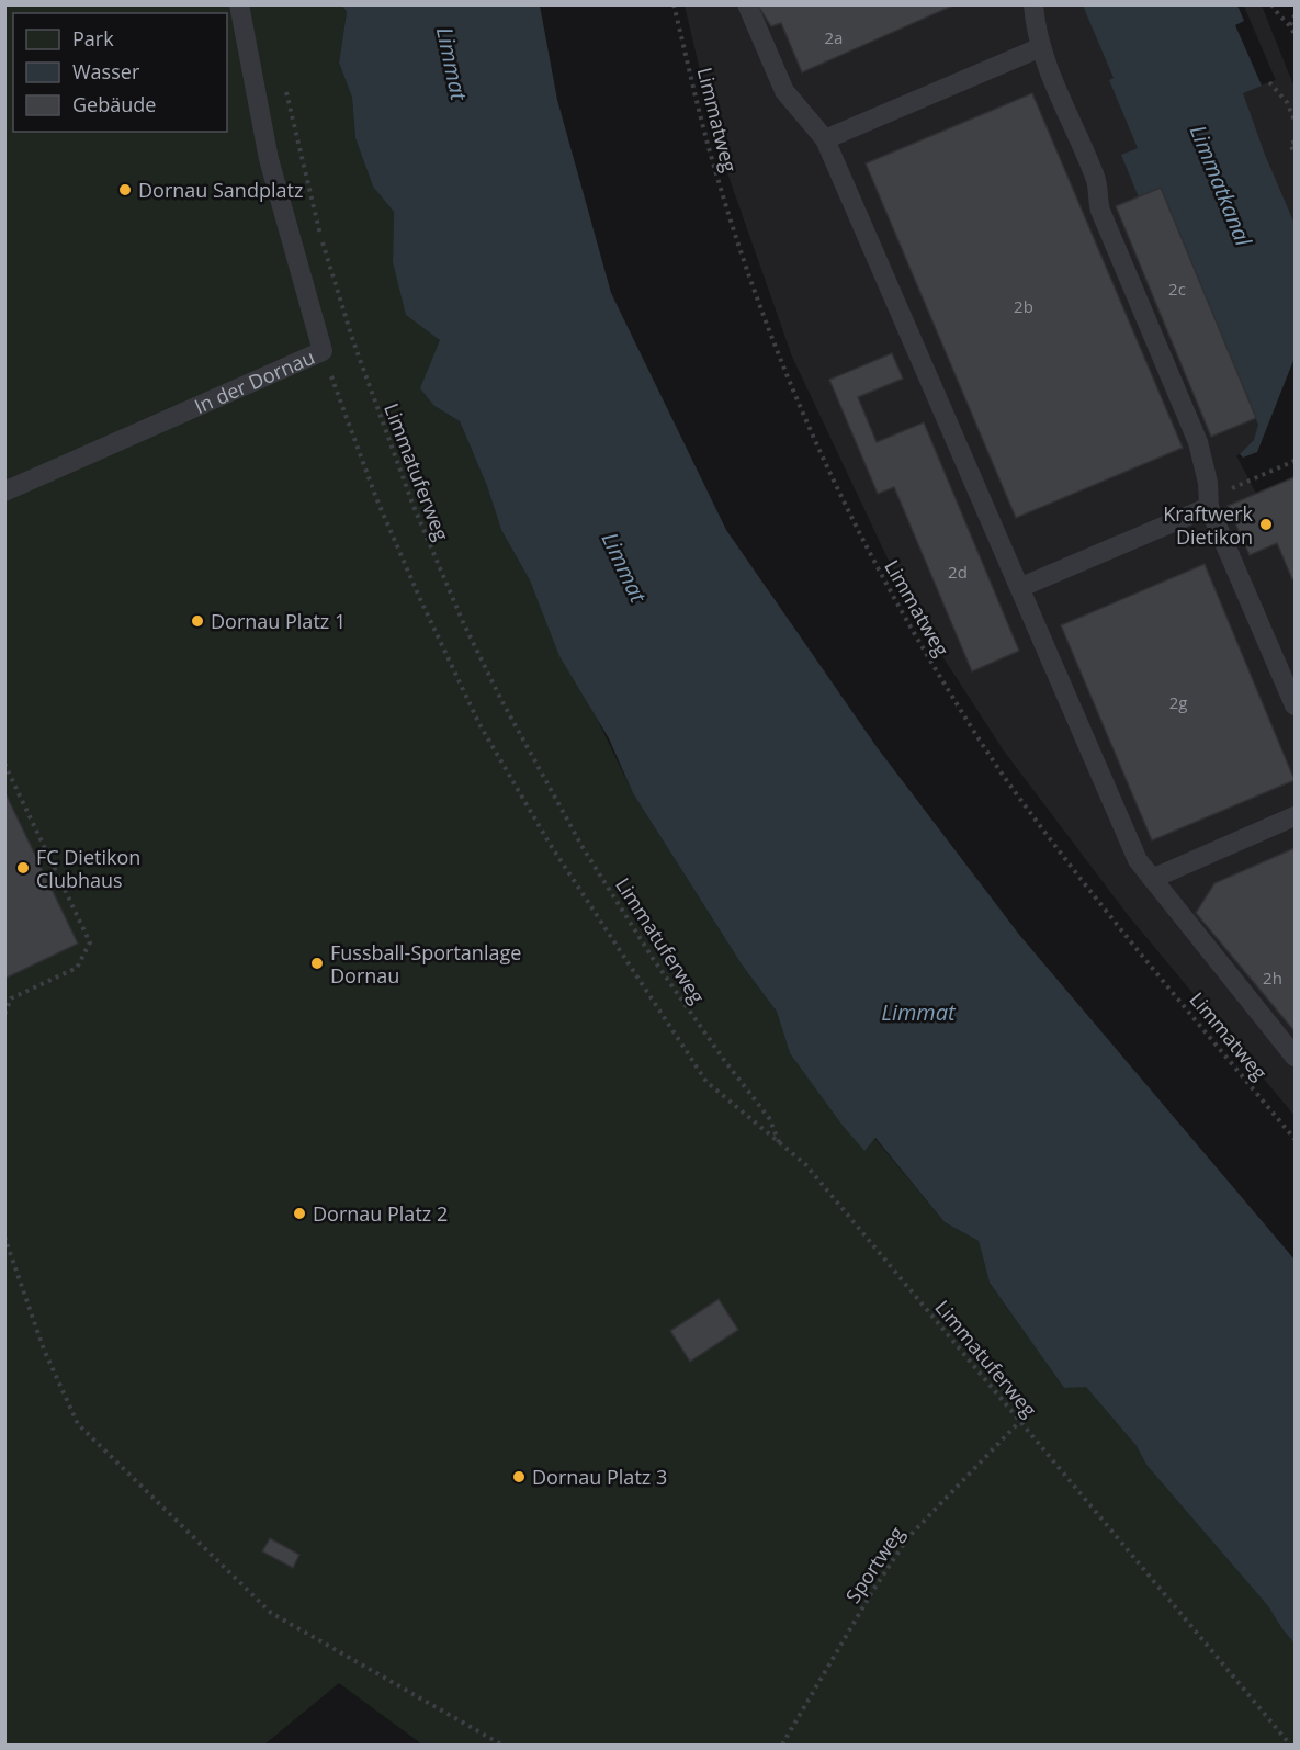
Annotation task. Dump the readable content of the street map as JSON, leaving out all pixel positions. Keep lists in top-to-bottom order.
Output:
{
  "streets": {
    "lane": ["In der Dornau"],
    "path": ["Limmatweg", "Limmatuferweg", "Sportweg"]
  },
  "crossings": [
    ["Limmatuferweg", "Sportweg"]
  ],
  "water": ["Limmat", "Limmatkanal"],
  "places": [
    "Dornau Sandplatz",
    "Kraftwerk Dietikon",
    "Dornau Platz 1",
    "FC Dietikon Clubhaus",
    "Fussball-Sportanlage Dornau",
    "Dornau Platz 2",
    "Dornau Platz 3"
  ],
  "house_numbers": [
    "2a",
    "2c",
    "2b",
    "2d",
    "2g",
    "2h"
  ],
  "legend": ["Park", "Wasser", "Gebäude"]
}
